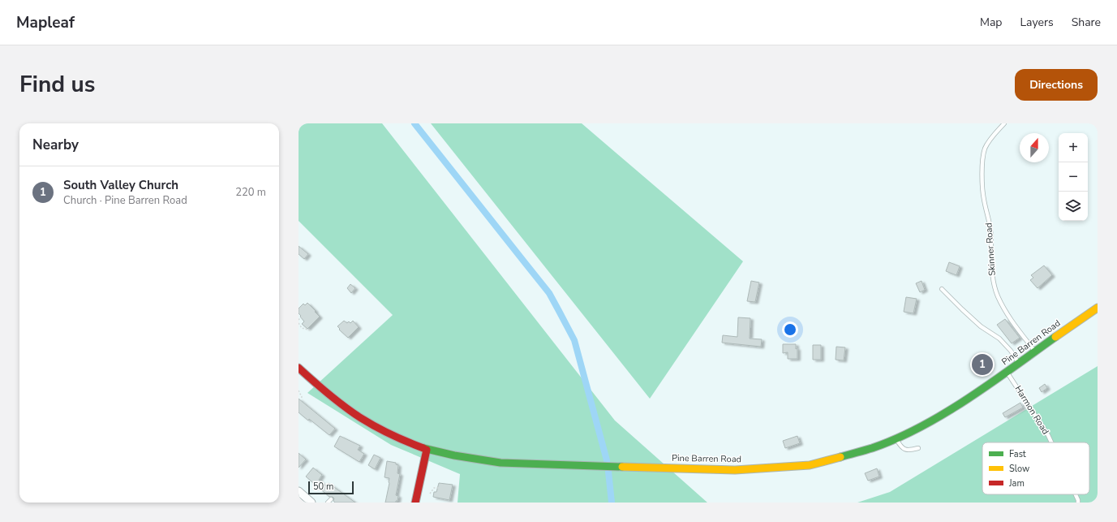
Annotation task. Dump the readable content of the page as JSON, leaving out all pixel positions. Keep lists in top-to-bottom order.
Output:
{
  "streets": {
    "main road": ["Pine Barren Road"],
    "lane": ["Skinner Road", "Harmon Road"]
  },
  "crossings": [
    ["Skinner Road", "Pine Barren Road"],
    ["Pine Barren Road", "Harmon Road"]
  ],
  "legend": ["Fast", "Slow", "Jam"],
  "scale_bar": "50 m",
  "north": "top",
  "page": {
    "header": "Mapleaf",
    "nav": ["Map", "Layers", "Share"],
    "title": "Find us",
    "buttons": "Directions",
    "heading": "Nearby",
    "map_buttons": ["+", "−"],
    "list": [
      {
        "mark": "1",
        "name": "South Valley Church",
        "note": "Church · Pine Barren Road",
        "value": "220 m"
      }
    ],
    "pins": "1",
    "scale": "50 m"
  }
}
